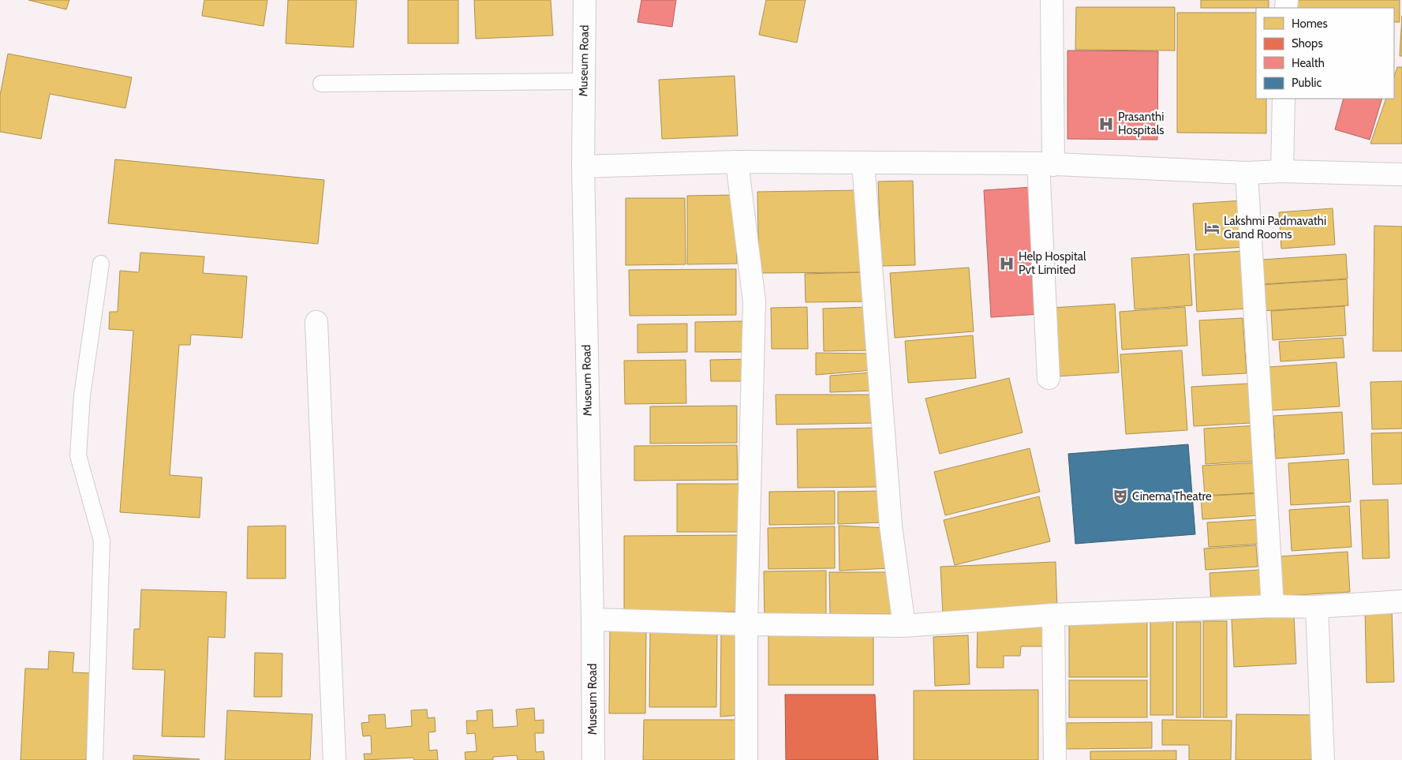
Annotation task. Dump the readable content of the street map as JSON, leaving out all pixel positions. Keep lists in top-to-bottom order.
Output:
{
  "streets": {
    "street": ["Museum Road"]
  },
  "places": {
    "hospital": ["Prasanthi Hospitals", "Help Hospital Pvt Limited"],
    "hotel": ["Lakshmi Padmavathi Grand Rooms"],
    "theatre": ["Cinema Theatre"]
  },
  "legend": [
    "Homes",
    "Shops",
    "Health",
    "Public"
  ]
}
